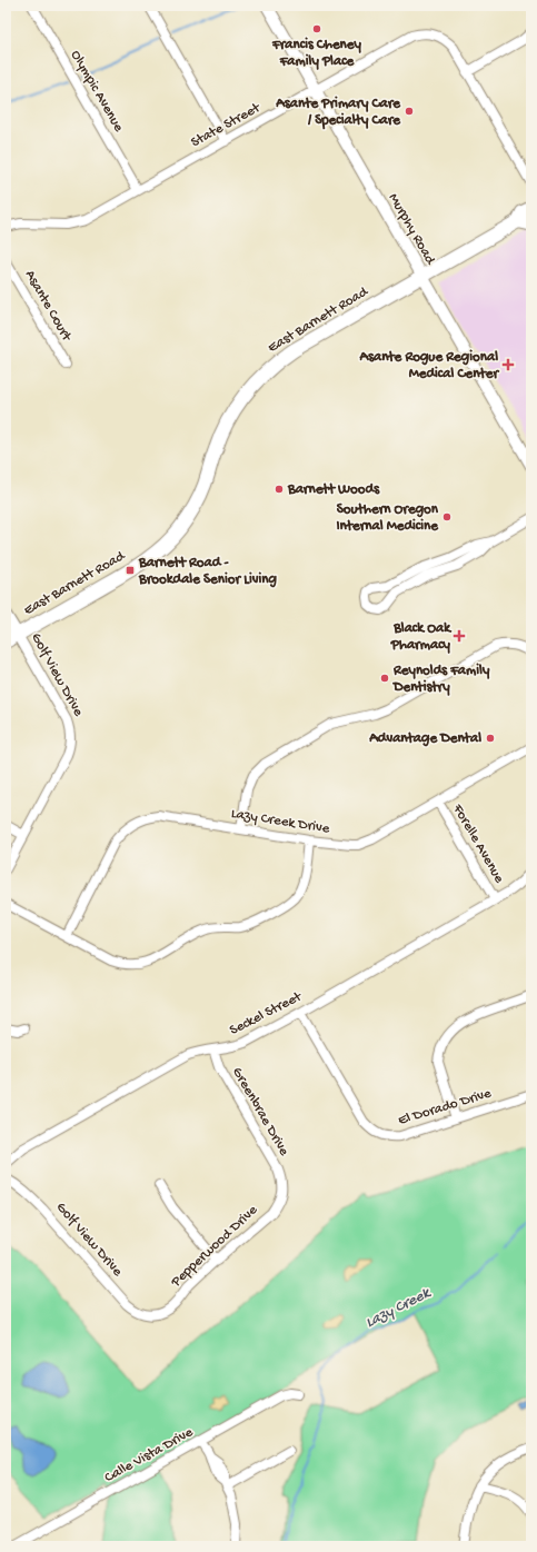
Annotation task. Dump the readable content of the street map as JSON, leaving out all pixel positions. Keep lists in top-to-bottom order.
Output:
{
  "streets": {
    "main road": ["East Barnett Road"],
    "street": [
      "Olympic Avenue",
      "State Street",
      "Murphy Road",
      "Asante Court",
      "Golf View Drive",
      "Lazy Creek Drive",
      "Forelle Avenue",
      "Seckel Street",
      "El Dorado Drive",
      "Greenbrae Drive",
      "Pepperwood Drive",
      "Calle Vista Drive"
    ]
  },
  "crossings": [
    ["Olympic Avenue", "State Street"],
    ["State Street", "Murphy Road"],
    ["Murphy Road", "East Barnett Road"],
    ["East Barnett Road", "Golf View Drive"],
    ["Golf View Drive", "Pepperwood Drive"],
    ["Lazy Creek Drive", "Forelle Avenue"],
    ["Forelle Avenue", "Seckel Street"],
    ["Seckel Street", "El Dorado Drive"],
    ["Seckel Street", "Greenbrae Drive"],
    ["Greenbrae Drive", "Pepperwood Drive"]
  ],
  "water": ["Lazy Creek"],
  "places": {
    "other": [
      "Francis Cheney Family Place",
      "Asante Primary Care / Specialty Care",
      "Barnett Woods",
      "Southern Oregon Internal Medicine",
      "Reynolds Family Dentistry",
      "Advantage Dental"
    ],
    "health": ["Asante Rogue Regional Medical Center", "Black Oak Pharmacy"],
    "transit": ["Barnett Road - Brookdale Senior Living"]
  }
}
